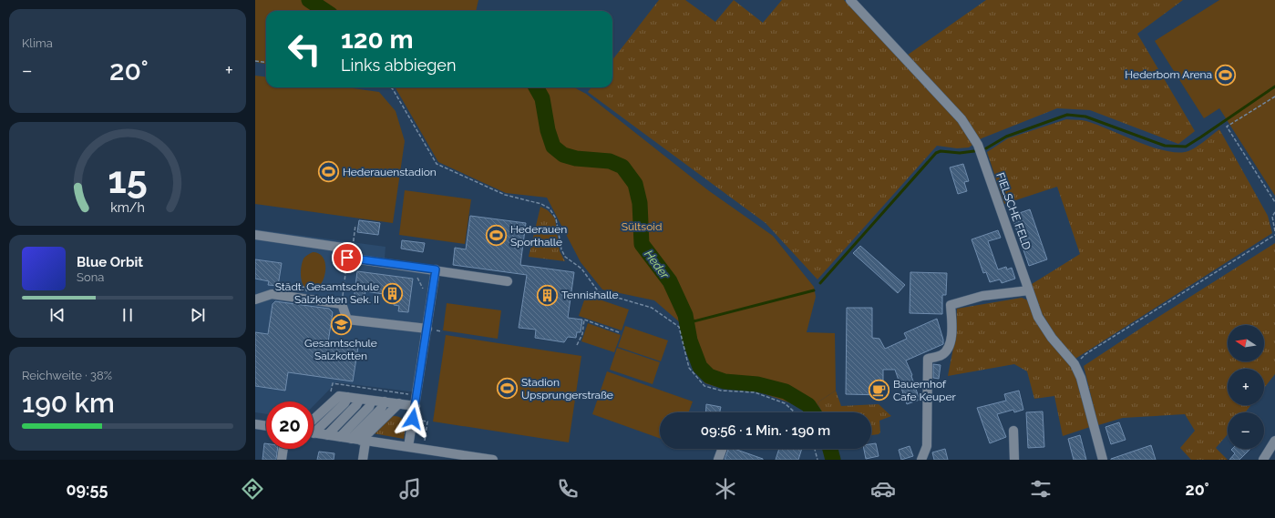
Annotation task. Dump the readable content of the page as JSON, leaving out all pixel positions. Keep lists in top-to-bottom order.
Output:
{
  "streets": {
    "street": ["FIELSCHE FELD"]
  },
  "water": ["Heder"],
  "parks": ["Sültsoid"],
  "places": {
    "sports": [
      "Hederborn Arena",
      "Hederauenstadion",
      "Hederauen Sporthalle",
      "Stadion Upsprungerstraße"
    ],
    "building": ["Städt. Gesamtschule Salzkotten Sek. II", "Tennishalle"],
    "school or university": ["Gesamtschule Salzkotten"],
    "cafe": ["Bauernhof Cafe Keuper"]
  },
  "north": "left",
  "page": {
    "tile": [
      "Klima",
      ["Reichweite · 38%", "190 km"]
    ],
    "turn": ["120 m", "Links abbiegen"],
    "heat": ["−", "20°", "+"],
    "song": ["Blue Orbit", "Sona"],
    "map_buttons": ["+", "−"],
    "limit": "20",
    "trip": "09:56 · 1 Min. · 190 m",
    "tabs": ["09:55", "20°"],
    "gauge": ["15", "km/h"]
  }
}
